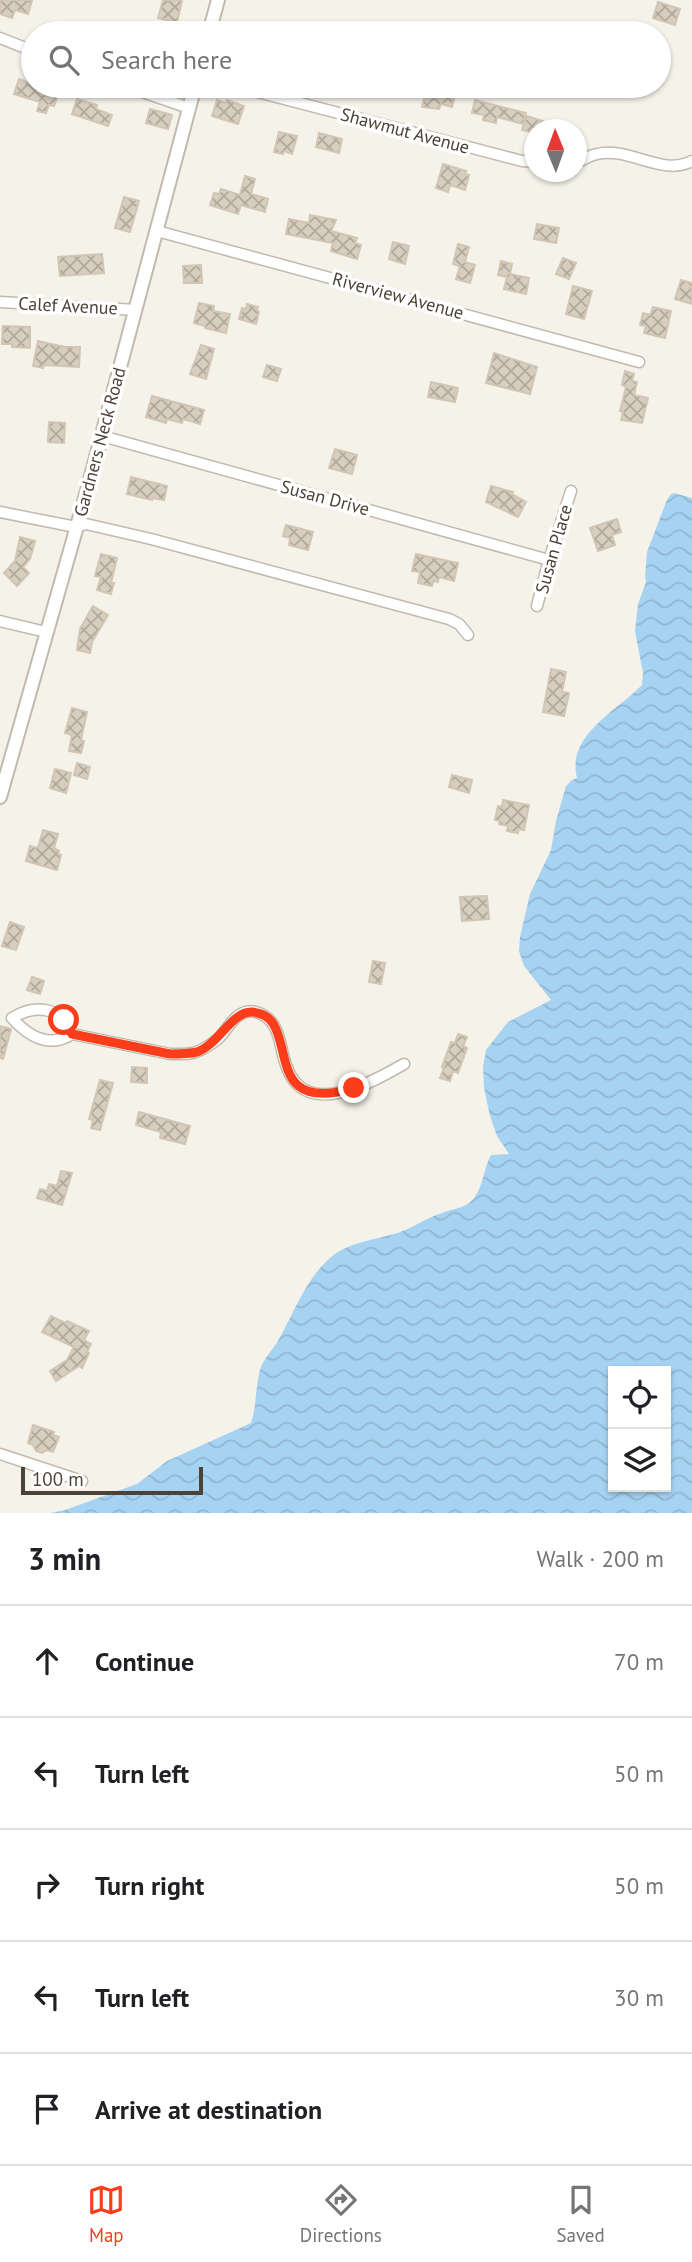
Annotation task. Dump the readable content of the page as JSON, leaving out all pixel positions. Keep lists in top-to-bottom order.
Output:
{
  "streets": {
    "street": [
      "Shawmut Avenue",
      "Riverview Avenue",
      "Calef Avenue",
      "Gardners Neck Road",
      "Susan Drive",
      "Susan Place"
    ]
  },
  "crossings": [
    ["Riverview Avenue", "Gardners Neck Road"],
    ["Calef Avenue", "Gardners Neck Road"],
    ["Gardners Neck Road", "Susan Drive"],
    ["Susan Drive", "Susan Place"]
  ],
  "scale_bar": "100 m",
  "north": "top",
  "page": {
    "search": "Search here",
    "scale": "100 m",
    "heading": ["3 min", "Walk · 200 m"],
    "list": [
      ["Continue", "70 m"],
      ["Turn left", "50 m"],
      ["Turn right", "50 m"],
      ["Turn left", "30 m"],
      "Arrive at destination"
    ],
    "nav": ["Map", "Directions", "Saved"]
  }
}
